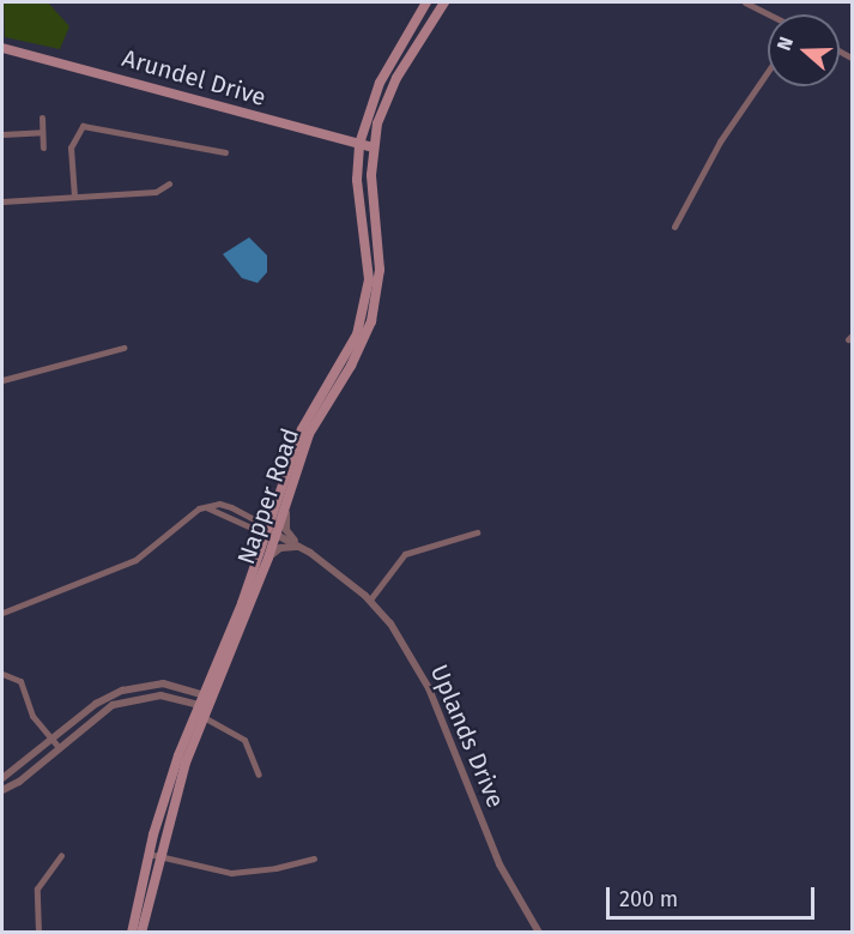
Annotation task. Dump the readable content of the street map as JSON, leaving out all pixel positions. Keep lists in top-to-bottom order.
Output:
{
  "streets": {
    "main road": ["Arundel Drive", "Napper Road"],
    "street": ["Uplands Drive"]
  },
  "crossings": [
    ["Arundel Drive", "Napper Road"],
    ["Napper Road", "Uplands Drive"]
  ],
  "scale_bar": "200 m",
  "north": "left"
}
